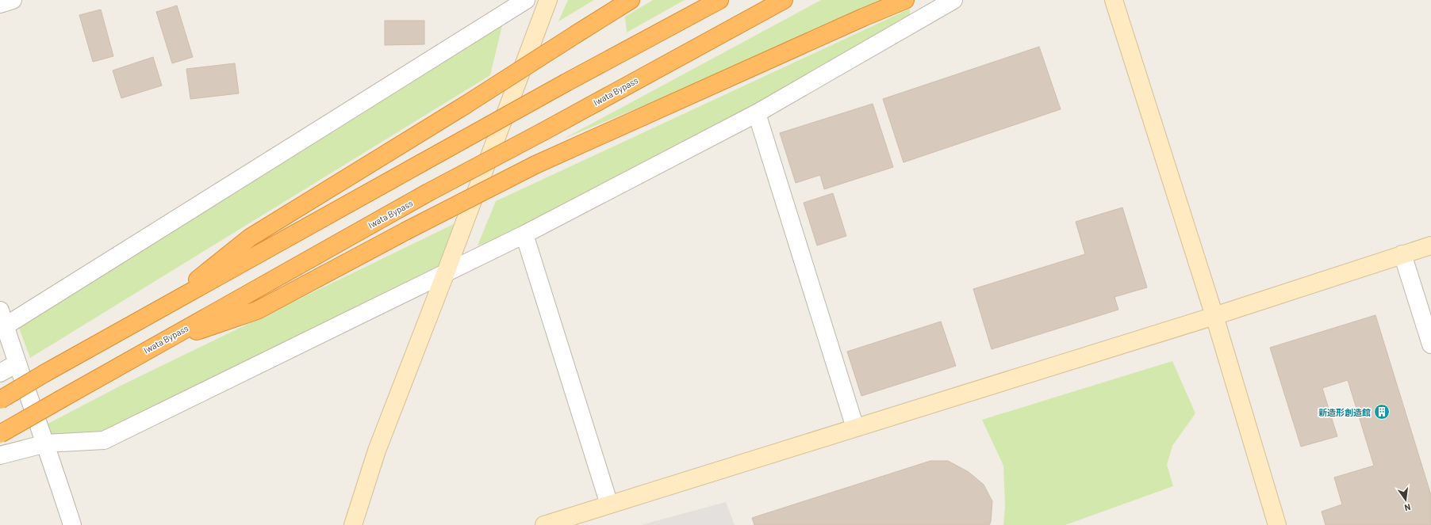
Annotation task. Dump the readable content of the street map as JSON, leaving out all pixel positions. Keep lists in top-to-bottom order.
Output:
{
  "streets": {
    "highway": ["Iwata Bypass"]
  },
  "places": {
    "building": ["新造形創造館"]
  },
  "north": "bottom"
}
